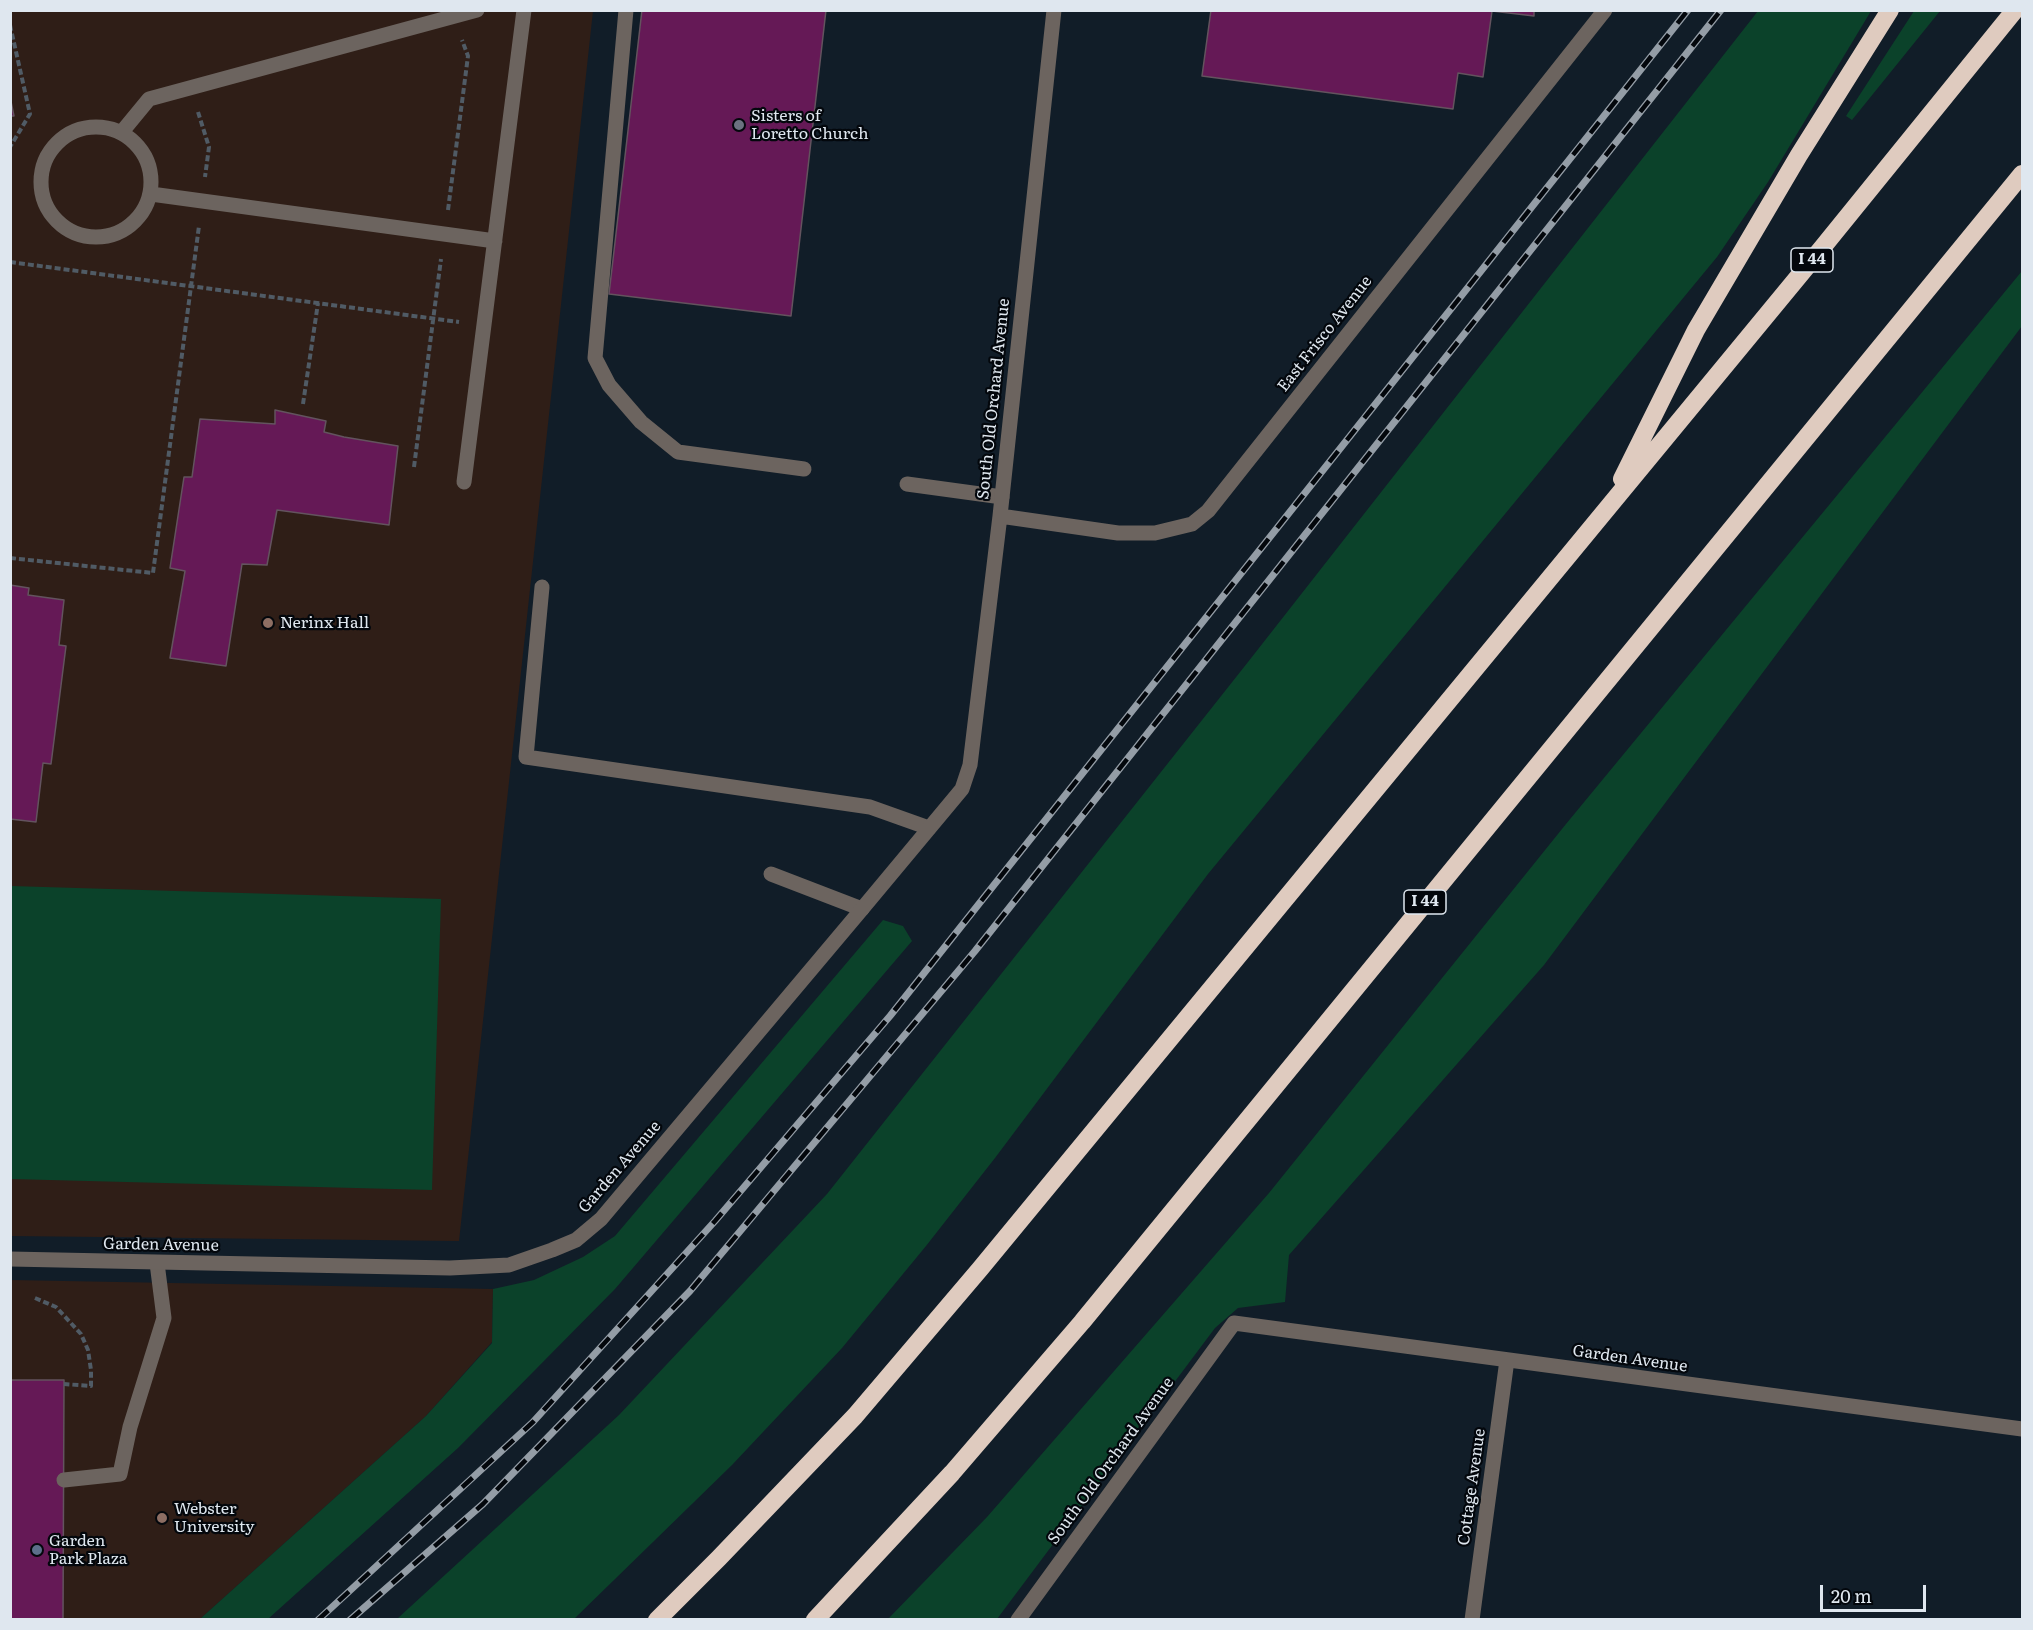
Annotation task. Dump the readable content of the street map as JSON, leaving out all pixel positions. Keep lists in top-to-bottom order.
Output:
{
  "streets": {
    "highway": ["I 44"],
    "street": [
      "East Frisco Avenue",
      "South Old Orchard Avenue",
      "Garden Avenue",
      "Cottage Avenue"
    ]
  },
  "crossings": [
    ["East Frisco Avenue", "South Old Orchard Avenue"],
    ["South Old Orchard Avenue", "Garden Avenue"],
    ["Garden Avenue", "Cottage Avenue"]
  ],
  "places": [
    "Sisters of Loretto Church",
    "Nerinx Hall",
    "Webster University",
    "Garden Park Plaza"
  ],
  "scale_bar": "20 m"
}
